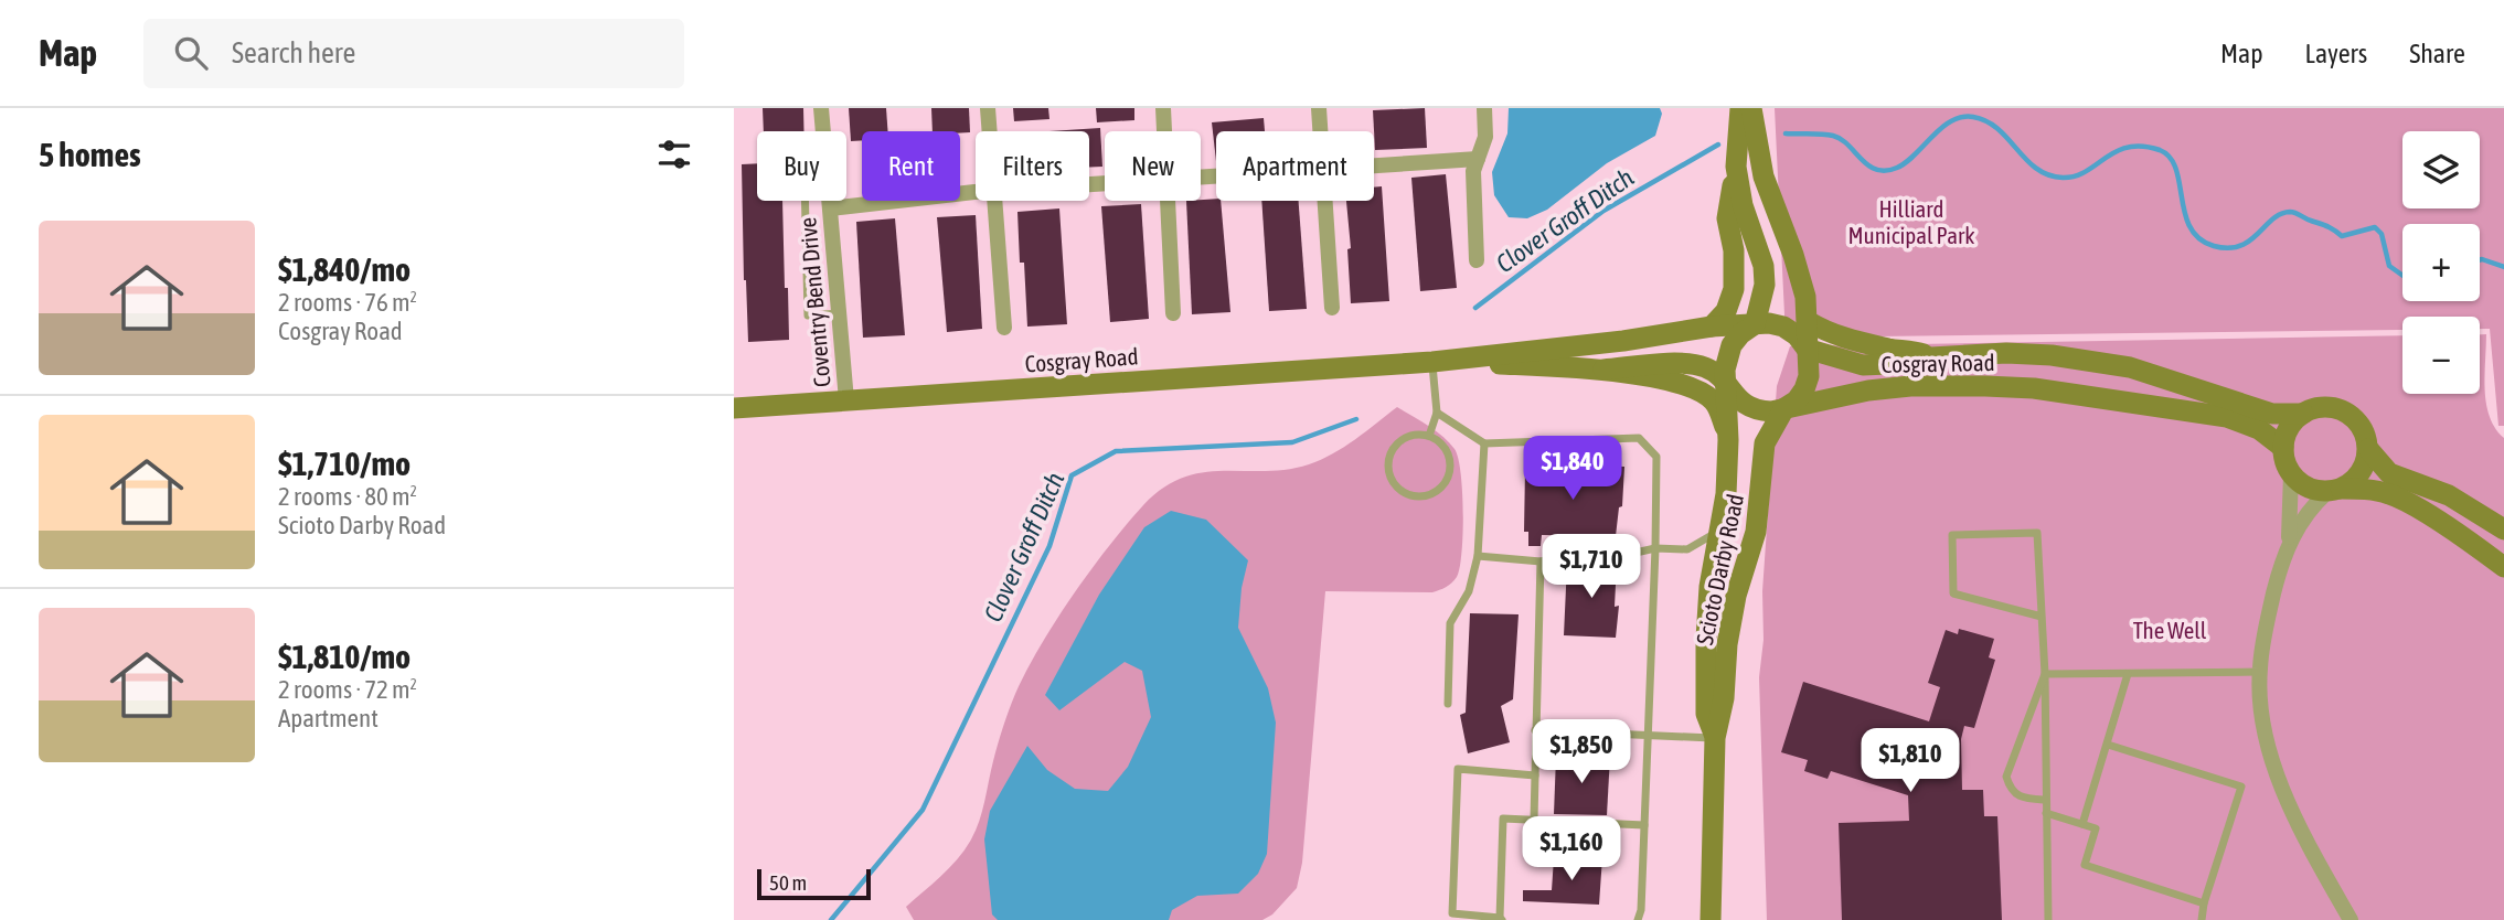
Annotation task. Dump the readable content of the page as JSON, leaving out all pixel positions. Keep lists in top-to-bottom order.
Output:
{
  "streets": {
    "main road": ["Cosgray Road", "Scioto Darby Road"],
    "street": ["Coventry Bend Drive"]
  },
  "crossings": [
    ["Coventry Bend Drive", "Cosgray Road"],
    ["Cosgray Road", "Scioto Darby Road"]
  ],
  "water": ["Clover Groff Ditch"],
  "parks": ["Hilliard Municipal Park", "The Well"],
  "scale_bar": "50 m",
  "page": {
    "header": "Map",
    "search": "Search here",
    "nav": ["Map", "Layers", "Share"],
    "heading": "5 homes",
    "map_buttons": ["+", "−"],
    "chip": [
      "Buy",
      "Rent",
      "Filters",
      "New",
      "Apartment"
    ],
    "list": [
      {
        "name": "$1,840/mo",
        "note": "2 rooms · 76 m² · Cosgray Road"
      },
      {
        "name": "$1,710/mo",
        "note": "2 rooms · 80 m² · Scioto Darby Road"
      },
      {
        "name": "$1,810/mo",
        "note": "2 rooms · 72 m² · Apartment"
      }
    ],
    "price": [
      "$1,840",
      "$1,710",
      "$1,850",
      "$1,810",
      "$1,160"
    ],
    "scale": "50 m"
  }
}
